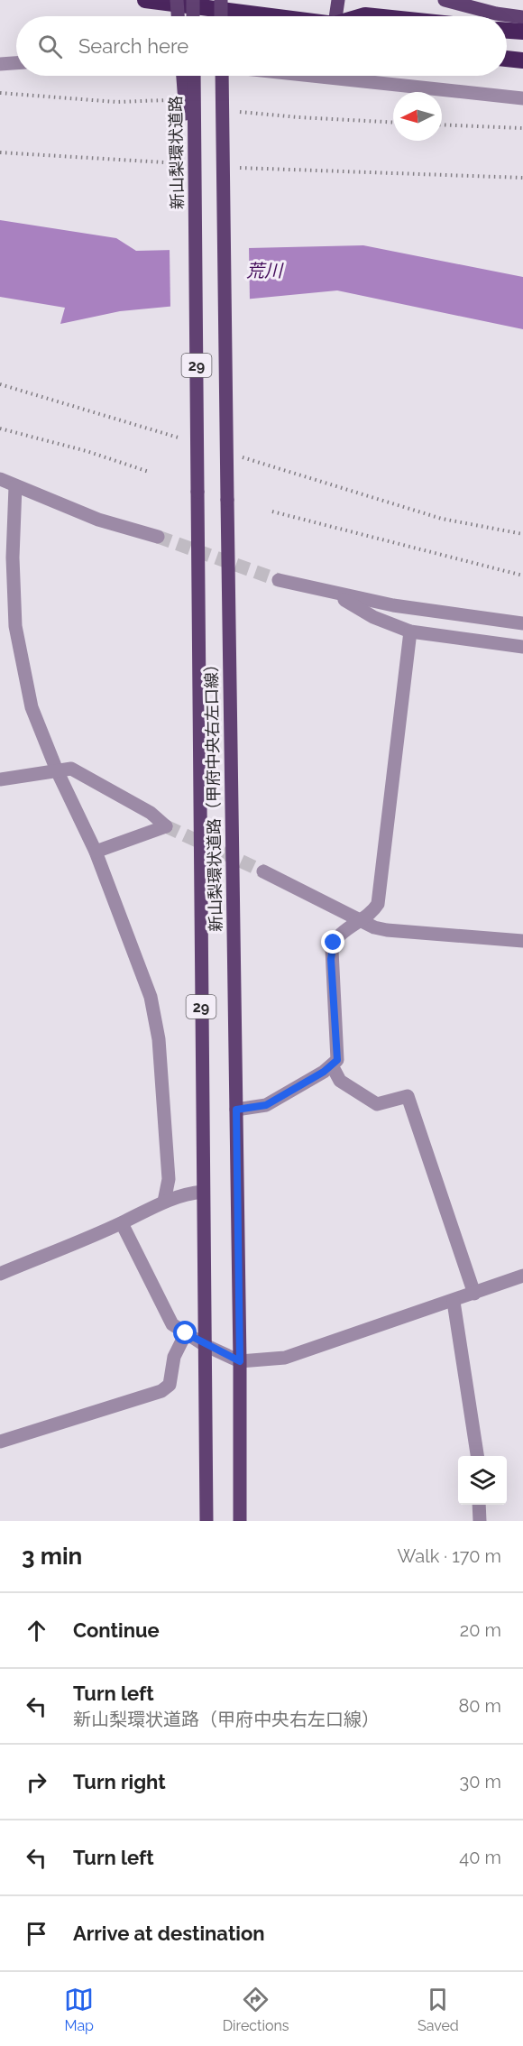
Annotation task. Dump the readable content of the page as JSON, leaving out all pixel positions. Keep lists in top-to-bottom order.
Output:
{
  "streets": {
    "main road": ["新山梨環状道路", "29", "新山梨環状道路（甲府中央右左口線）"]
  },
  "crossings": [
    ["新山梨環状道路", "新山梨環状道路（甲府中央右左口線）"]
  ],
  "water": ["荒川"],
  "north": "left",
  "page": {
    "search": "Search here",
    "heading": ["3 min", "Walk · 170 m"],
    "list": [
      ["Continue", "20 m"],
      ["Turn left", "新山梨環状道路（甲府中央右左口線）", "80 m"],
      ["Turn right", "30 m"],
      ["Turn left", "40 m"],
      "Arrive at destination"
    ],
    "nav": ["Map", "Directions", "Saved"]
  }
}
